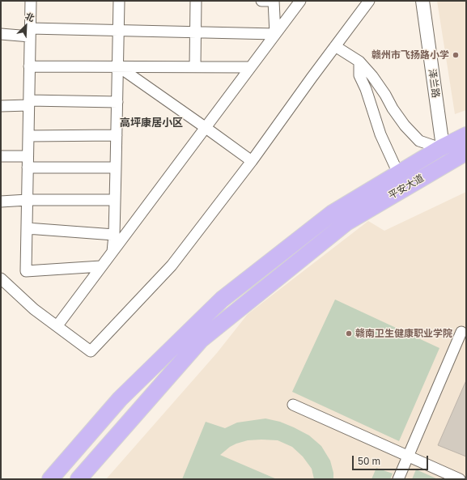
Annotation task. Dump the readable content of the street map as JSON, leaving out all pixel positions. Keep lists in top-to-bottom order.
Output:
{
  "streets": {
    "main road": ["平安大道"],
    "street": ["泽兰路"]
  },
  "districts": ["高坪康居小区"],
  "places": ["赣州市飞扬路小学", "赣南卫生健康职业学院"],
  "scale_bar": "50 m",
  "north": "top right"
}
